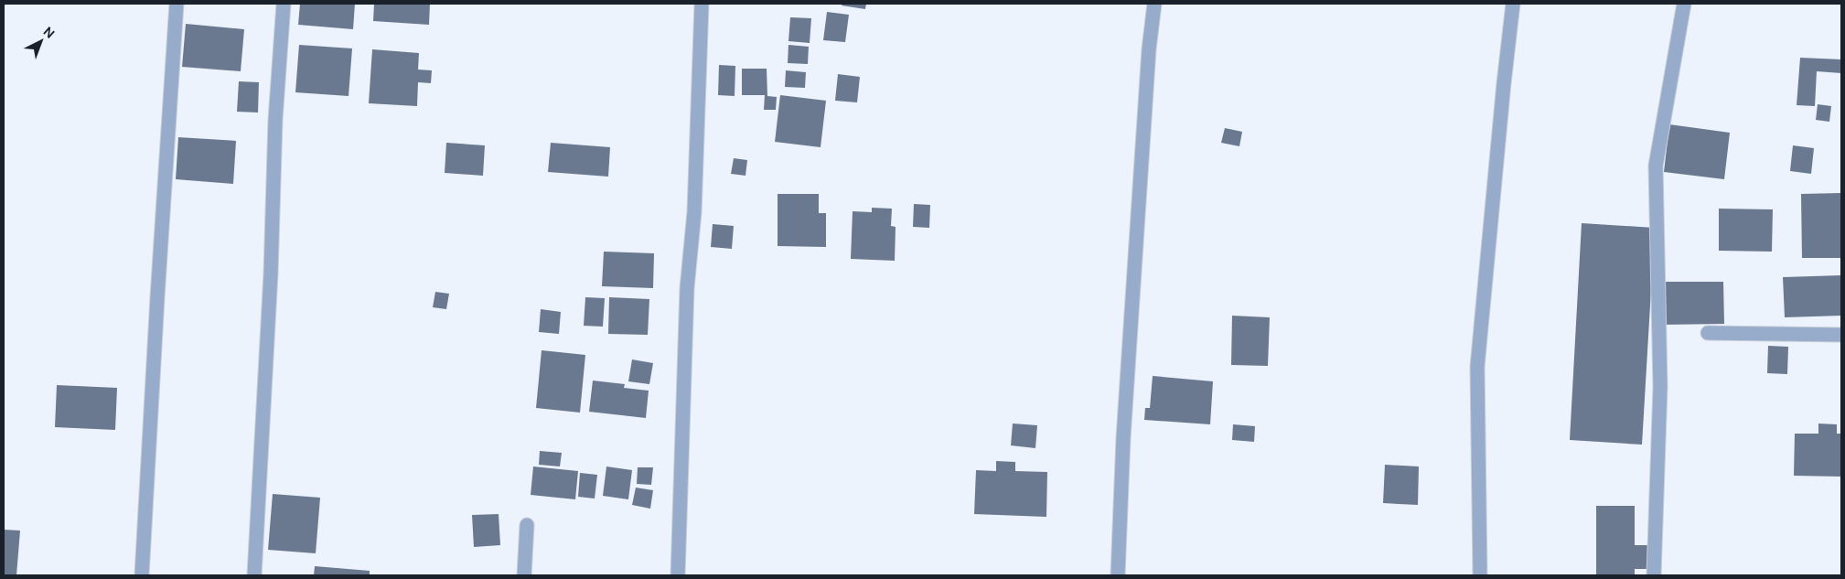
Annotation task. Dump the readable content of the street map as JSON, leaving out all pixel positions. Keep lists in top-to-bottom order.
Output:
{
  "north": "top right"
}
